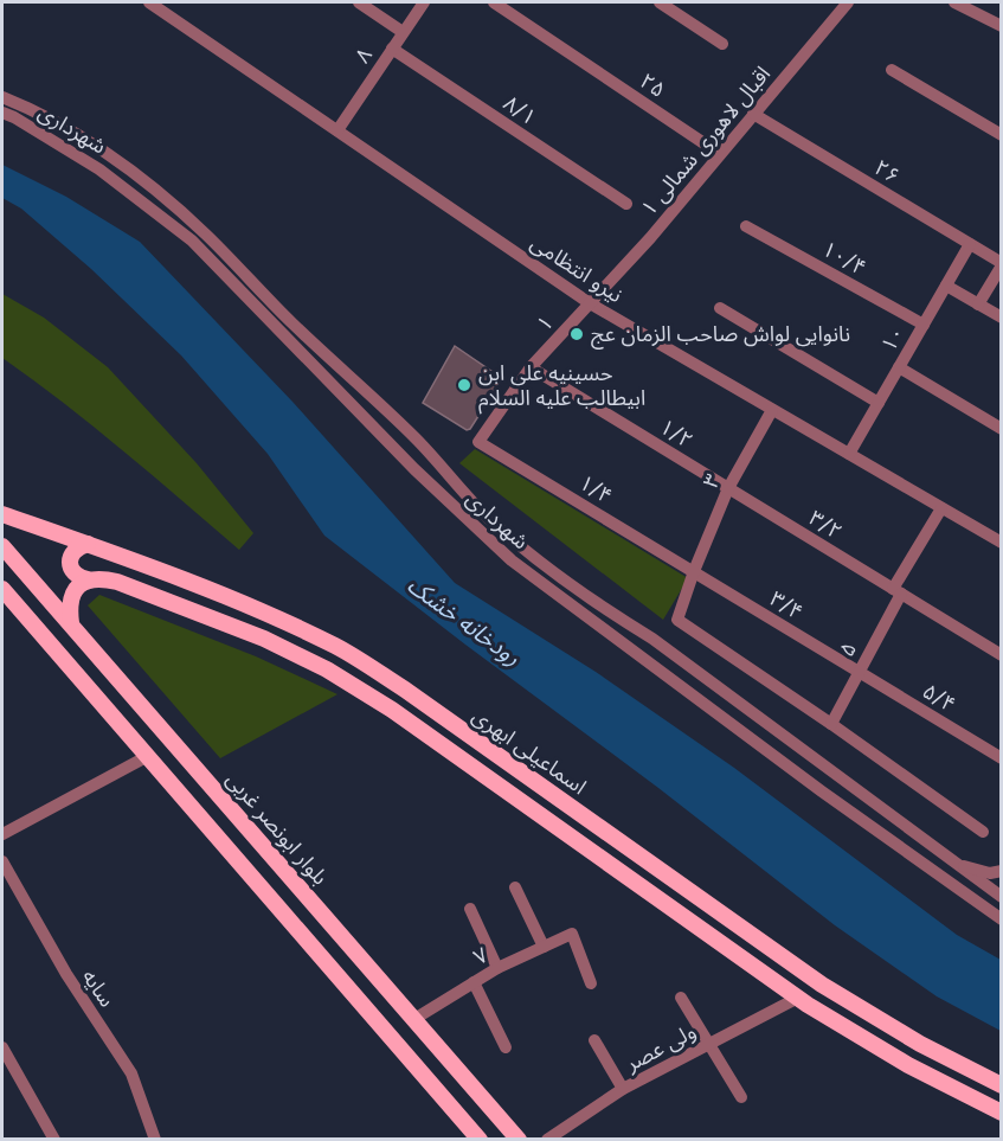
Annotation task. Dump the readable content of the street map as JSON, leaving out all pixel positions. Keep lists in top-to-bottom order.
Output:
{
  "streets": {
    "main road": ["اسماعیلی ابهری", "بلوار ابونصر غربی"],
    "street": [
      "۸",
      "۲۵",
      "۸/۱",
      "شهرداری",
      "اقبال لاهوری شمالی ۱",
      "۲۶",
      "۱۰/۴",
      "نیرو انتظامی",
      "۱",
      "۱۰",
      "۱/۲",
      "۳",
      "۱/۴",
      "۳/۲",
      "۳/۴",
      "۵",
      "۵/۴",
      "۷",
      "سایه",
      "ولی عصر"
    ]
  },
  "crossings": [
    ["۸", "۸/۱"],
    ["۸", "نیرو انتظامی"],
    ["۲۵", "اقبال لاهوری شمالی ۱"],
    ["اقبال لاهوری شمالی ۱", "۲۶"],
    ["اقبال لاهوری شمالی ۱", "نیرو انتظامی"],
    ["اقبال لاهوری شمالی ۱", "۱"],
    ["۲۶", "۱۰"],
    ["۱۰/۴", "۱۰"],
    ["نیرو انتظامی", "۱"],
    ["نیرو انتظامی", "۱۰"],
    ["نیرو انتظامی", "۳"],
    ["نیرو انتظامی", "۵"],
    ["۱", "۱/۲"],
    ["۱", "۱/۴"],
    ["۱/۲", "۳"],
    ["۱/۲", "۳/۲"],
    ["۳", "۱/۴"],
    ["۳", "۳/۲"],
    ["۳", "۳/۴"],
    ["۳", "۵"],
    ["۱/۴", "۳/۴"],
    ["۳/۲", "۵"],
    ["۳/۴", "۵"],
    ["۳/۴", "۵/۴"],
    ["۵", "۵/۴"],
    ["بلوار ابونصر غربی", "۷"]
  ],
  "water": ["رودخانه خشک"],
  "places": ["نانوایی لواش صاحب الزمان عج", "حسینیه علی ابن ابیطالب علیه السلام"]
}
